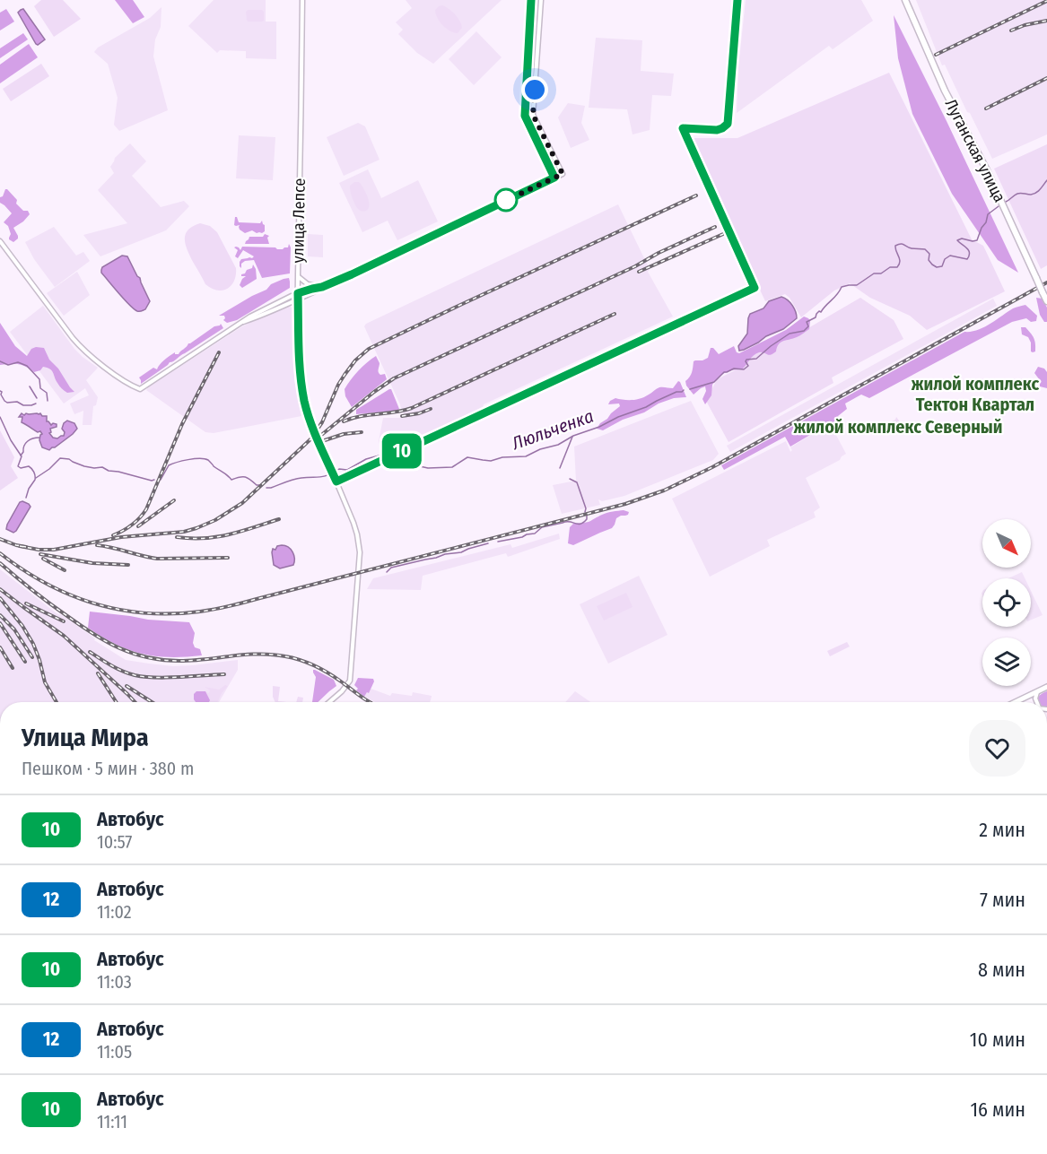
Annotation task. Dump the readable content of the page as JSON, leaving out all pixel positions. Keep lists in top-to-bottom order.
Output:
{
  "streets": {
    "highway": ["Луганская улица"],
    "street": ["улица Лепсе"]
  },
  "districts": ["жилой комплекс Тектон Квартал", "жилой комплекс Северный"],
  "water": ["Люльченка"],
  "lines": ["bus line 10"],
  "north": "bottom right",
  "page": {
    "on_map": "10",
    "heading": ["Улица Мира", "Пешком · 5 мин · 380 m"],
    "list": [
      {
        "mark": "10",
        "name": "Автобус",
        "note": "10:57",
        "value": "2 мин"
      },
      {
        "mark": "12",
        "name": "Автобус",
        "note": "11:02",
        "value": "7 мин"
      },
      {
        "mark": "10",
        "name": "Автобус",
        "note": "11:03",
        "value": "8 мин"
      },
      {
        "mark": "12",
        "name": "Автобус",
        "note": "11:05",
        "value": "10 мин"
      },
      {
        "mark": "10",
        "name": "Автобус",
        "note": "11:11",
        "value": "16 мин"
      }
    ]
  }
}
